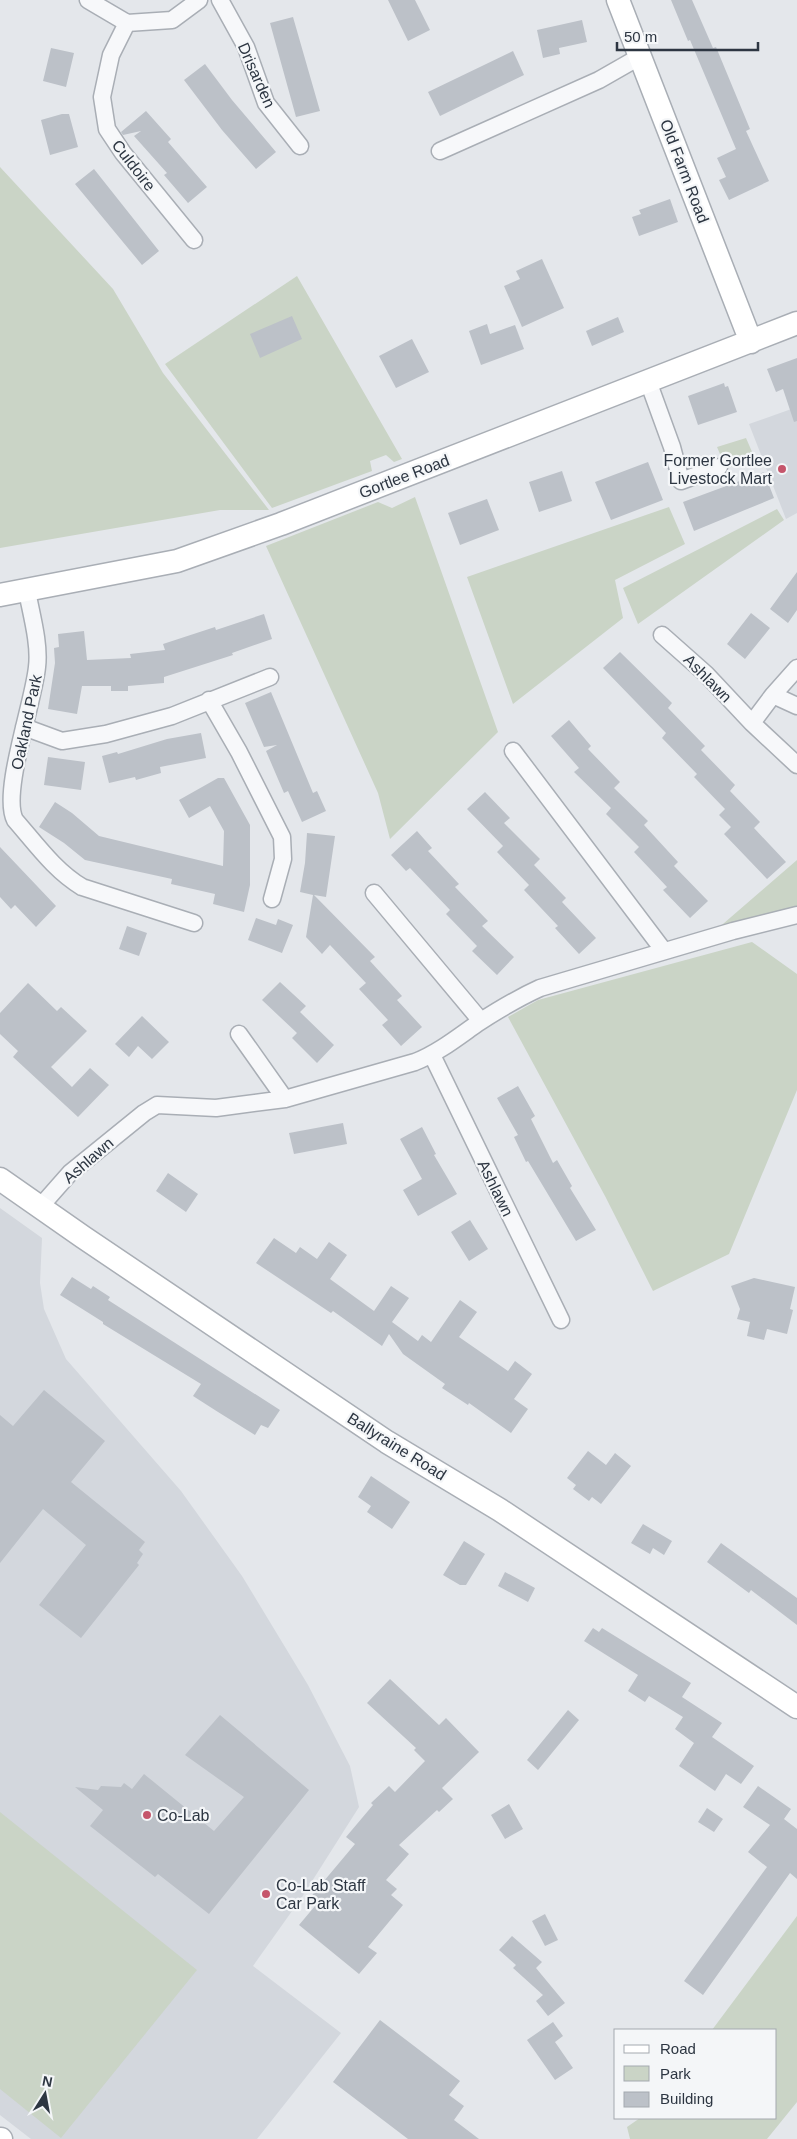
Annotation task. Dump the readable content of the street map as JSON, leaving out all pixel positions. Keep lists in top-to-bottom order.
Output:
{
  "streets": {
    "street": [
      "Drisarden",
      "Culdoire",
      "Old Farm Road",
      "Gortlee Road",
      "Ashlawn",
      "Oakland Park",
      "Ballyraine Road"
    ]
  },
  "crossings": [
    ["Old Farm Road", "Gortlee Road"],
    ["Gortlee Road", "Oakland Park"],
    ["Ashlawn", "Ballyraine Road"]
  ],
  "places": ["Former Gortlee Livestock Mart", "Co-Lab", "Co-Lab Staff Car Park"],
  "legend": ["Road", "Park", "Building"],
  "scale_bar": "50 m",
  "north": "top"
}
